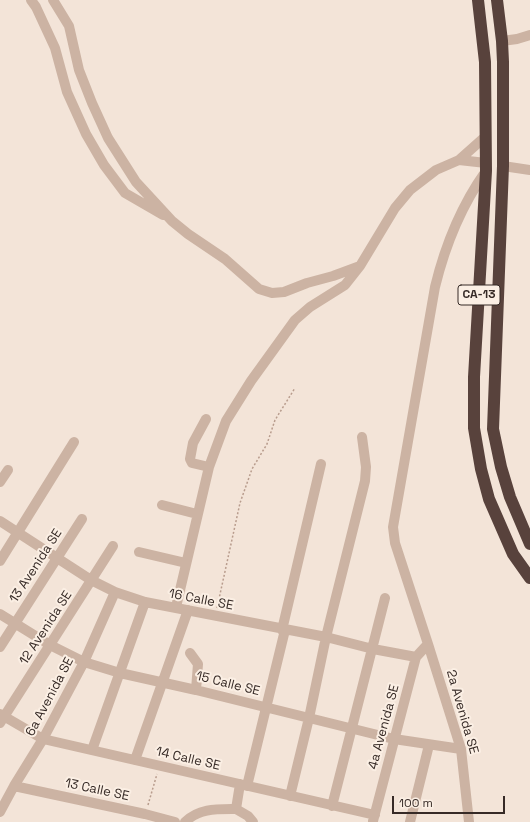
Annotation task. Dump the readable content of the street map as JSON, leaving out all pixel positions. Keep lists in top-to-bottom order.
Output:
{
  "streets": {
    "highway": ["CA-13"],
    "street": [
      "13 Avenida SE",
      "16 Calle SE",
      "12 Avenida SE",
      "15 Calle SE",
      "6a Avenida SE",
      "2a Avenida SE",
      "4a Avenida SE",
      "14 Calle SE",
      "13 Calle SE"
    ]
  },
  "crossings": [
    ["CA-13", "2a Avenida SE"],
    ["13 Avenida SE", "16 Calle SE"],
    ["13 Avenida SE", "15 Calle SE"],
    ["16 Calle SE", "12 Avenida SE"],
    ["16 Calle SE", "6a Avenida SE"],
    ["16 Calle SE", "4a Avenida SE"],
    ["12 Avenida SE", "15 Calle SE"],
    ["12 Avenida SE", "14 Calle SE"],
    ["15 Calle SE", "6a Avenida SE"],
    ["15 Calle SE", "2a Avenida SE"],
    ["15 Calle SE", "4a Avenida SE"],
    ["6a Avenida SE", "14 Calle SE"],
    ["6a Avenida SE", "13 Calle SE"],
    ["2a Avenida SE", "4a Avenida SE"],
    ["4a Avenida SE", "14 Calle SE"]
  ],
  "scale_bar": "100 m"
}
